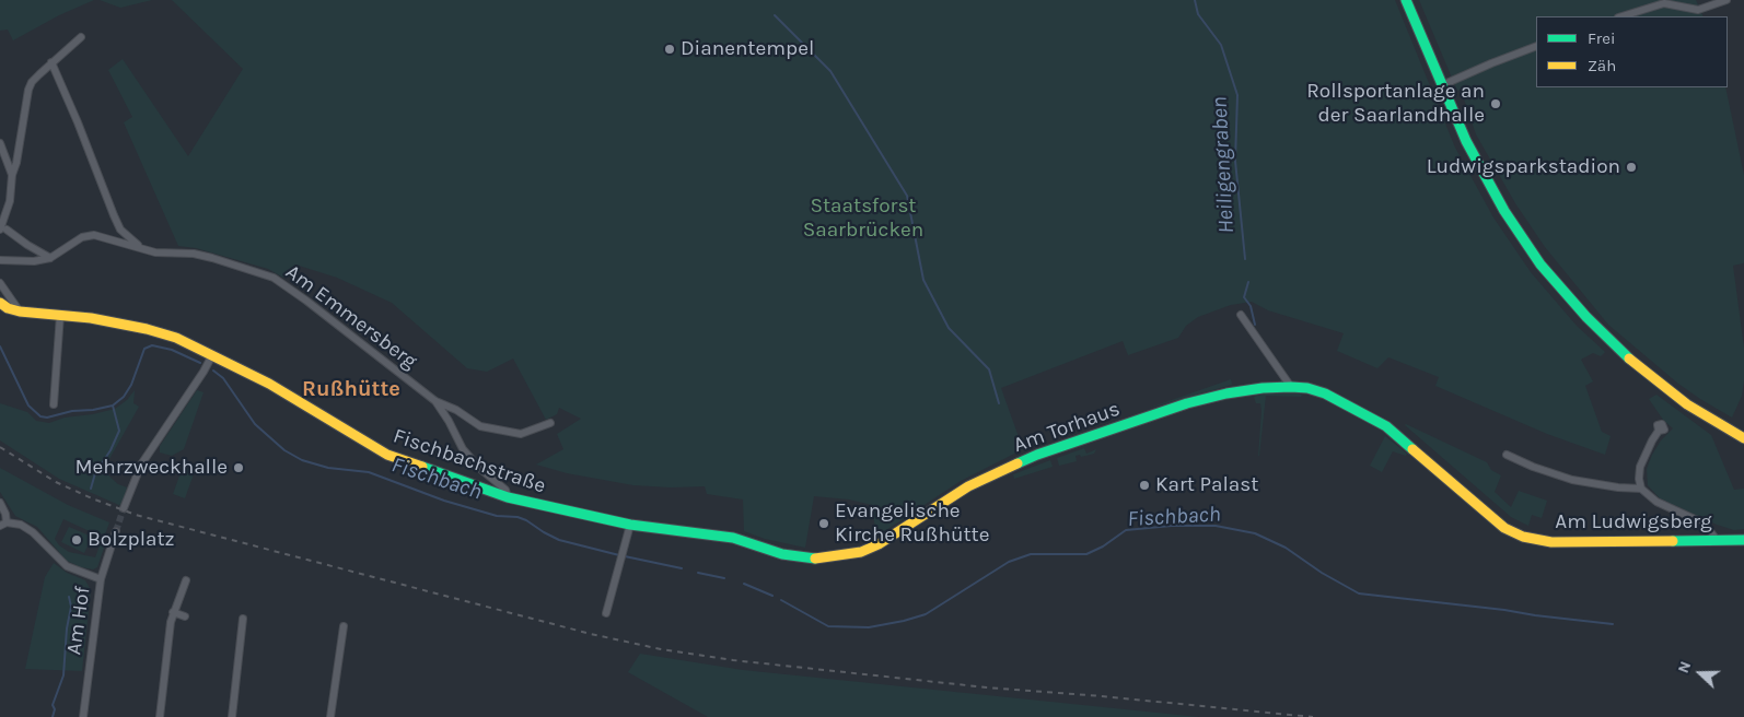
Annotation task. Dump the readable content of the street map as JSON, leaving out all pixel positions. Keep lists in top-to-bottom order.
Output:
{
  "streets": {
    "main road": ["Am Torhaus", "Fischbachstraße", "Am Ludwigsberg"],
    "street": ["Am Emmersberg", "Am Hof"]
  },
  "crossings": [
    ["Am Emmersberg", "Fischbachstraße"],
    ["Am Torhaus", "Fischbachstraße"],
    ["Am Torhaus", "Am Ludwigsberg"]
  ],
  "districts": ["Rußhütte"],
  "water": ["Heiligengraben", "Fischbach"],
  "parks": ["Staatsforst Saarbrücken"],
  "places": [
    "Dianentempel",
    "Rollsportanlage an der Saarlandhalle",
    "Ludwigsparkstadion",
    "Mehrzweckhalle",
    "Kart Palast",
    "Evangelische Kirche Rußhütte",
    "Bolzplatz"
  ],
  "legend": ["Frei", "Zäh"],
  "north": "left"
}
